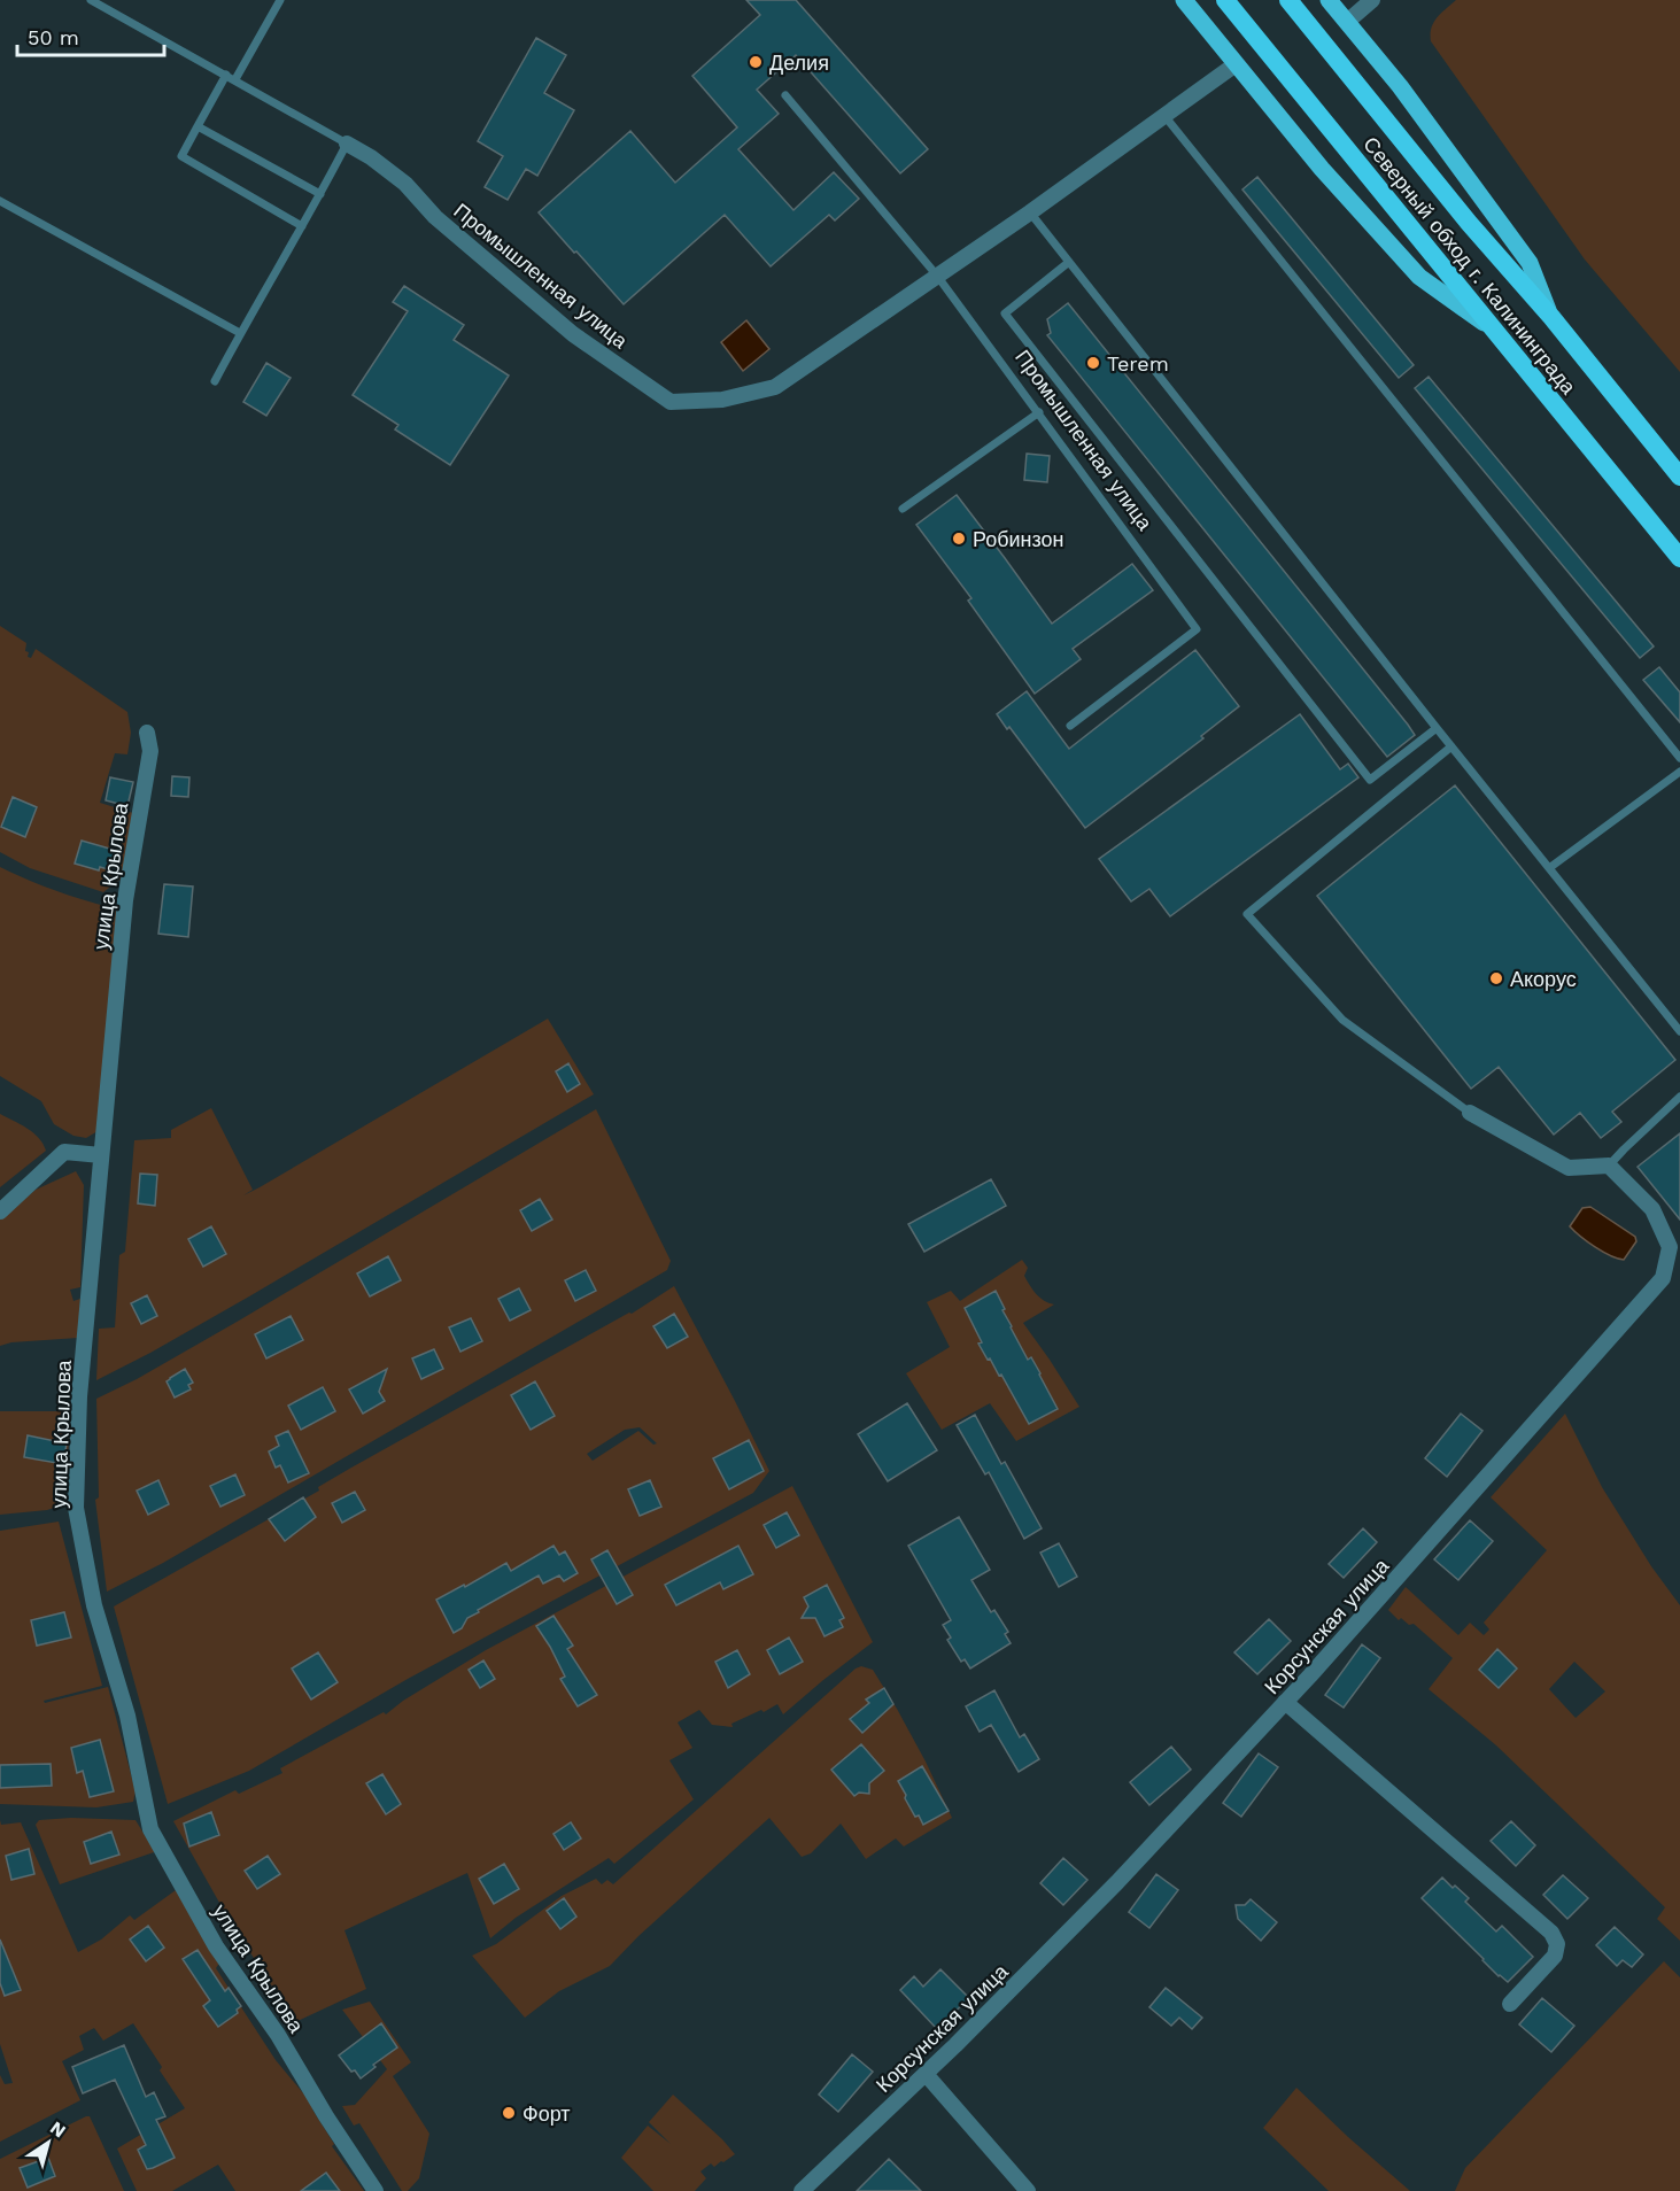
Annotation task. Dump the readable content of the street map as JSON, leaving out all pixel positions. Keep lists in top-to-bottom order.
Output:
{
  "streets": {
    "highway": ["Северный обход г. Калининграда"],
    "street": ["Промышленная улица", "улица Крылова", "Корсунская улица"]
  },
  "places": [
    "Делия",
    "Terem",
    "Робинзон",
    "Акорус",
    "Форт"
  ],
  "scale_bar": "50 m",
  "north": "top right"
}
